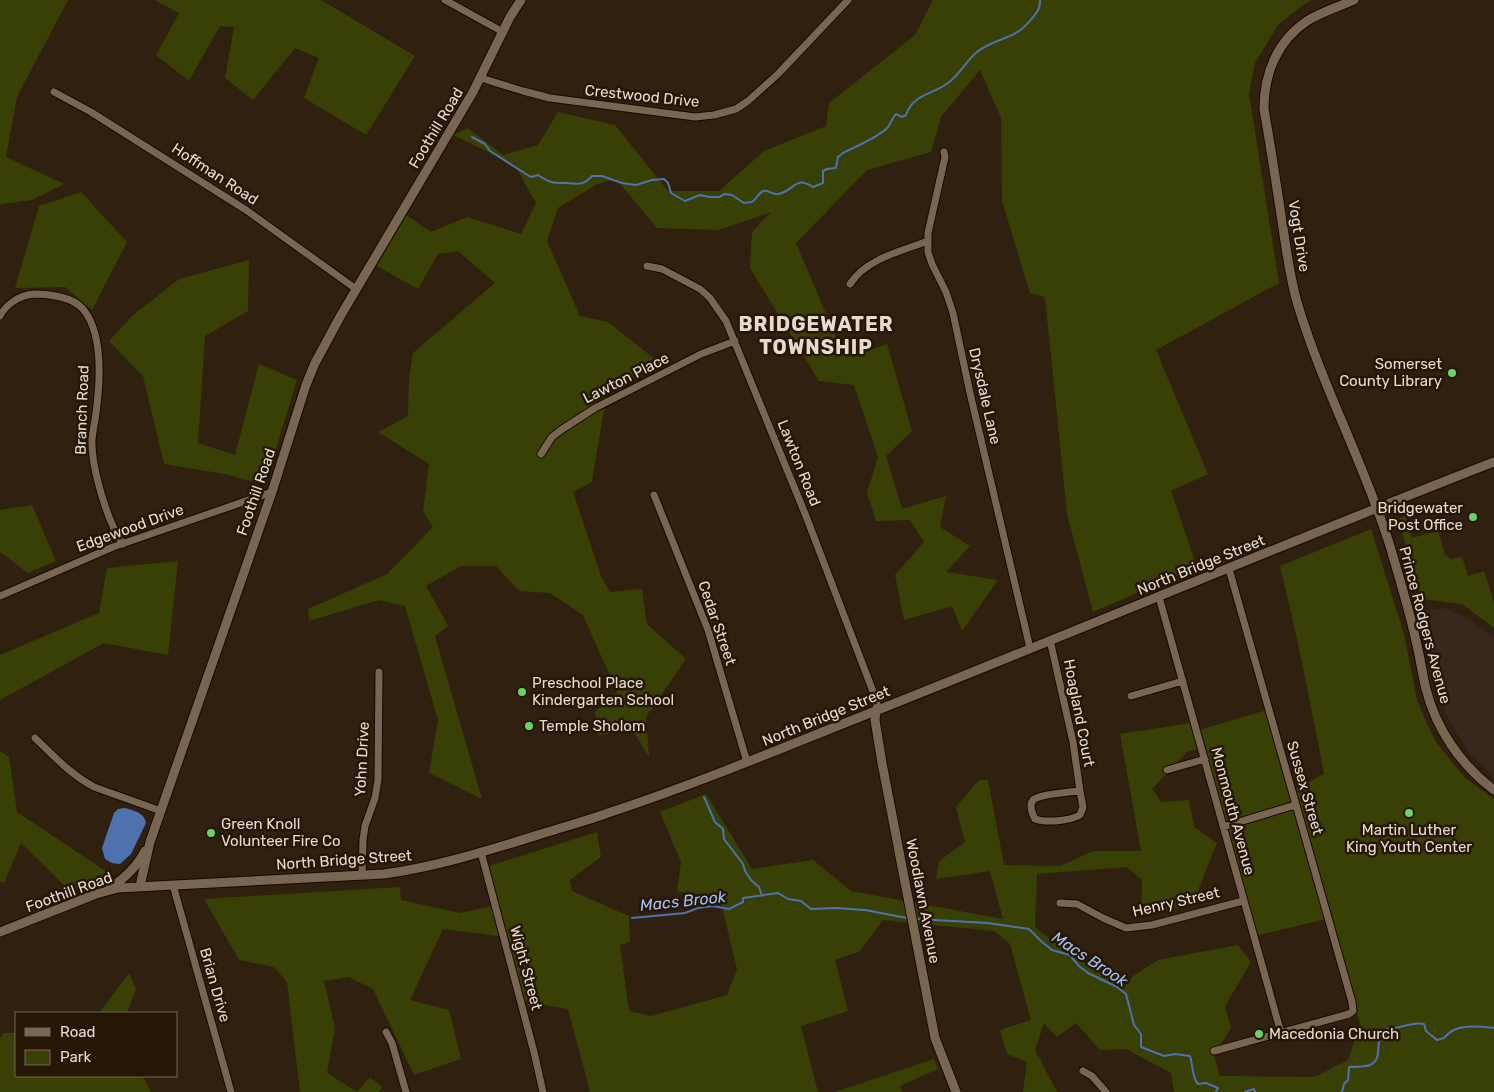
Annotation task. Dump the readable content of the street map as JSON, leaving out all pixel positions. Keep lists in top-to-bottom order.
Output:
{
  "streets": {
    "street": [
      "Crestwood Drive",
      "Foothill Road",
      "Hoffman Road",
      "Vogt Drive",
      "Lawton Place",
      "Drysdale Lane",
      "Branch Road",
      "Lawton Road",
      "Edgewood Drive",
      "North Bridge Street",
      "Cedar Street",
      "Prince Rodgers Avenue",
      "Hoagland Court",
      "Yohn Drive",
      "Sussex Street",
      "Monmouth Avenue",
      "Woodlawn Avenue",
      "Henry Street",
      "Wight Street",
      "Brian Drive"
    ]
  },
  "crossings": [
    ["Crestwood Drive", "Foothill Road"],
    ["Foothill Road", "Hoffman Road"],
    ["Foothill Road", "Edgewood Drive"],
    ["Foothill Road", "North Bridge Street"],
    ["Vogt Drive", "North Bridge Street"],
    ["Vogt Drive", "Prince Rodgers Avenue"],
    ["Lawton Place", "Lawton Road"],
    ["Drysdale Lane", "North Bridge Street"],
    ["Branch Road", "Edgewood Drive"],
    ["Lawton Road", "North Bridge Street"],
    ["Lawton Road", "Woodlawn Avenue"],
    ["North Bridge Street", "Cedar Street"],
    ["North Bridge Street", "Prince Rodgers Avenue"],
    ["North Bridge Street", "Hoagland Court"],
    ["North Bridge Street", "Yohn Drive"],
    ["North Bridge Street", "Sussex Street"],
    ["North Bridge Street", "Monmouth Avenue"],
    ["North Bridge Street", "Woodlawn Avenue"],
    ["North Bridge Street", "Wight Street"],
    ["North Bridge Street", "Brian Drive"],
    ["Sussex Street", "Monmouth Avenue"],
    ["Monmouth Avenue", "Henry Street"]
  ],
  "districts": ["BRIDGEWATER TOWNSHIP"],
  "water": ["Macs Brook"],
  "places": [
    "Somerset County Library",
    "Bridgewater Post Office",
    "Preschool Place Kindergarten School",
    "Temple Sholom",
    "Martin Luther King Youth Center",
    "Green Knoll Volunteer Fire Co",
    "Macedonia Church"
  ],
  "legend": ["Road", "Park"]
}
